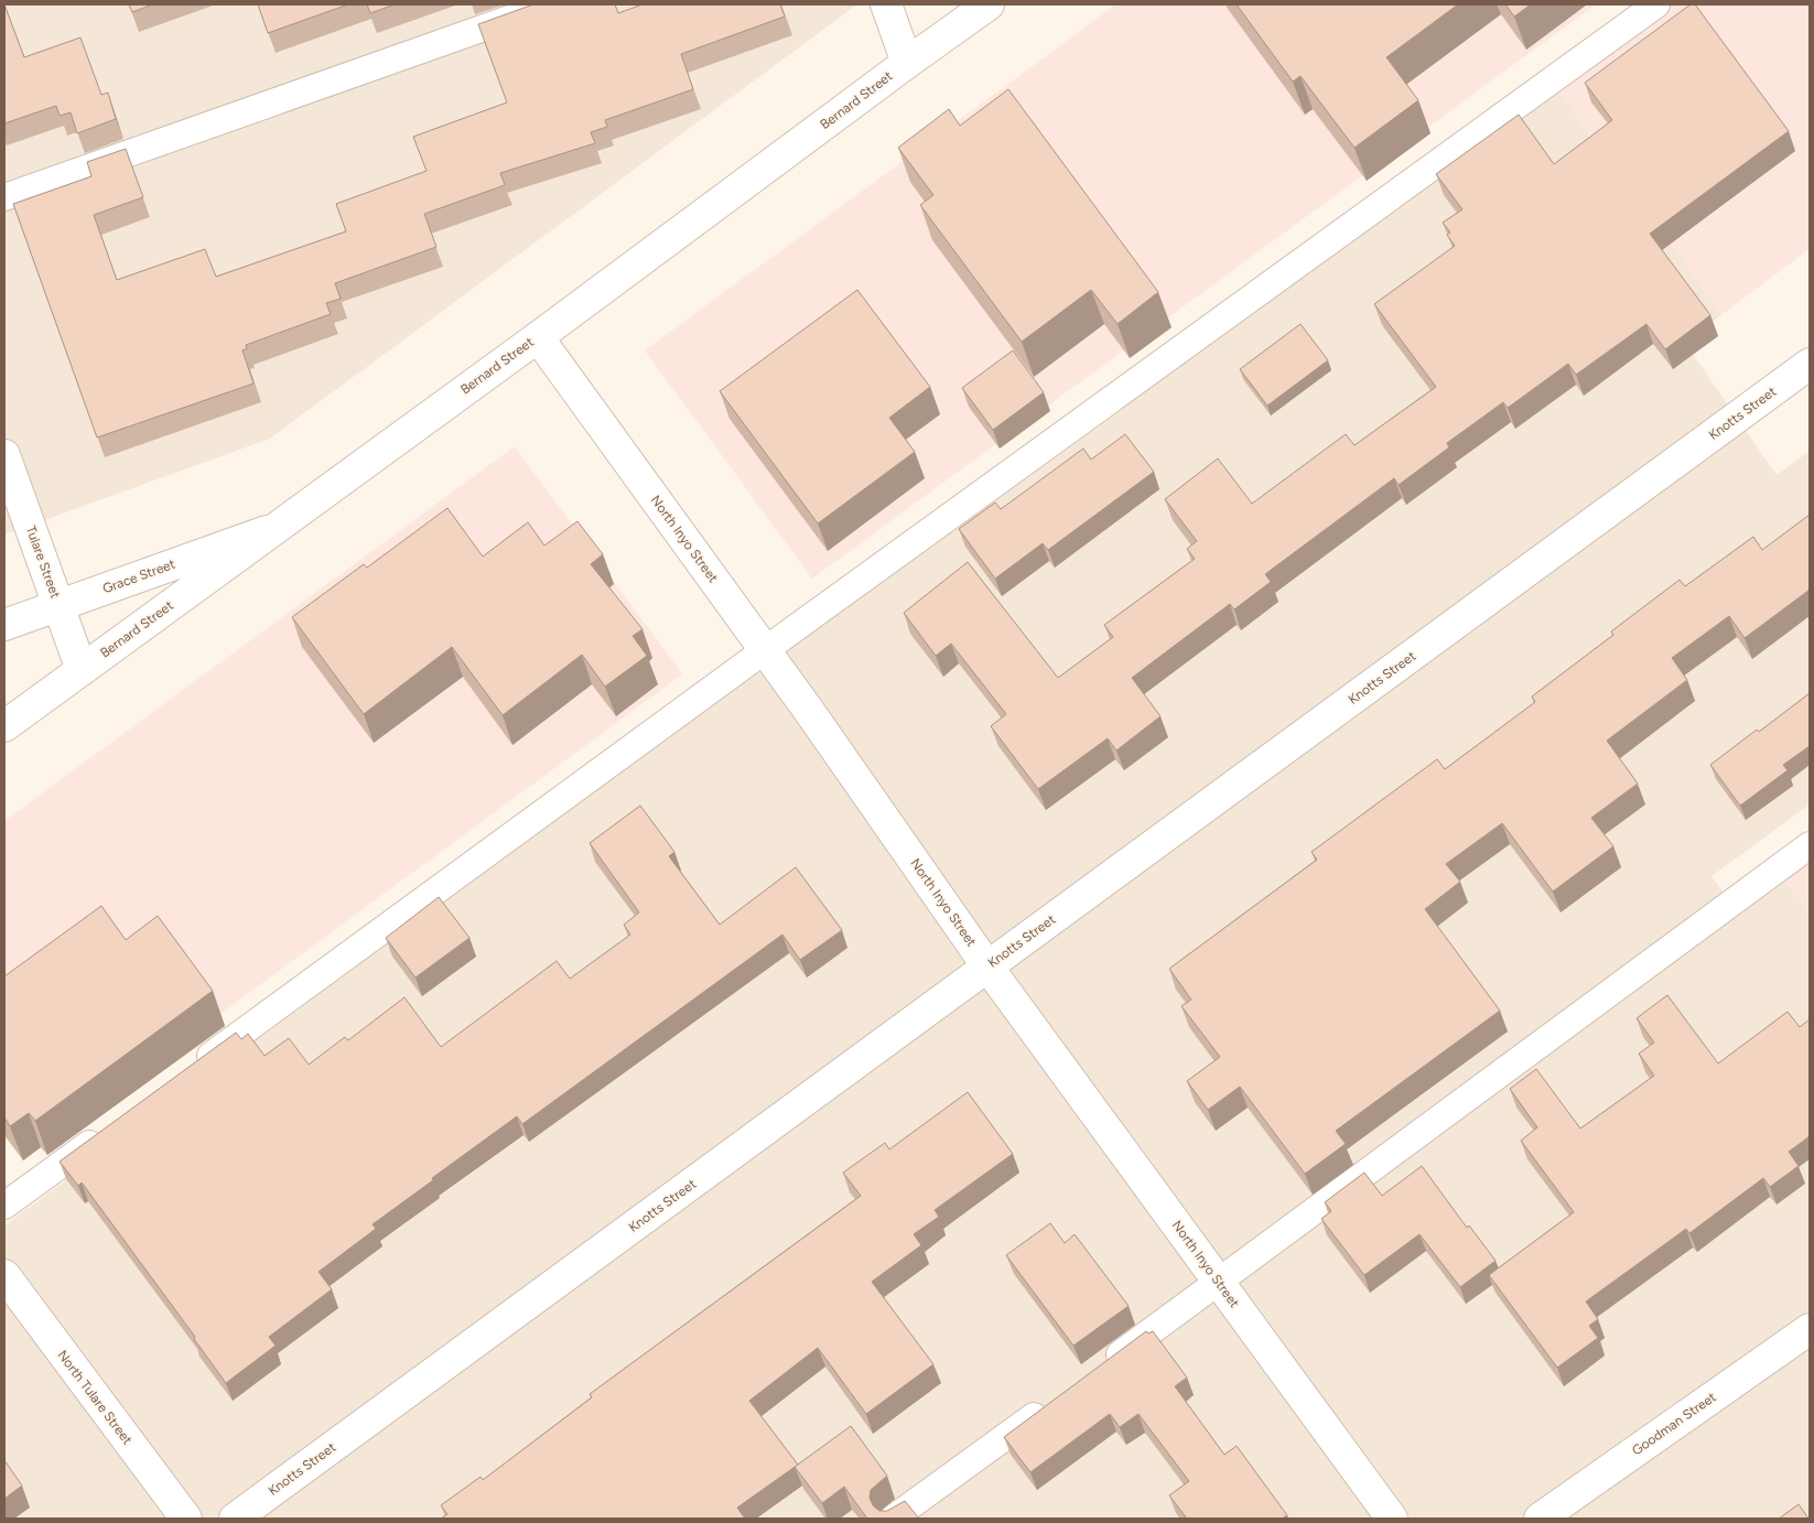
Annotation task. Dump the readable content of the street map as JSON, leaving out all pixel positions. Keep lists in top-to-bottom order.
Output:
{
  "streets": {
    "street": [
      "Bernard Street",
      "Knotts Street",
      "North Inyo Street",
      "Tulare Street",
      "Grace Street",
      "North Tulare Street",
      "Goodman Street"
    ]
  },
  "crossings": [
    ["Bernard Street", "North Inyo Street"],
    ["Bernard Street", "Tulare Street"],
    ["Bernard Street", "Grace Street"],
    ["Knotts Street", "North Inyo Street"],
    ["Tulare Street", "Grace Street"]
  ]
}
